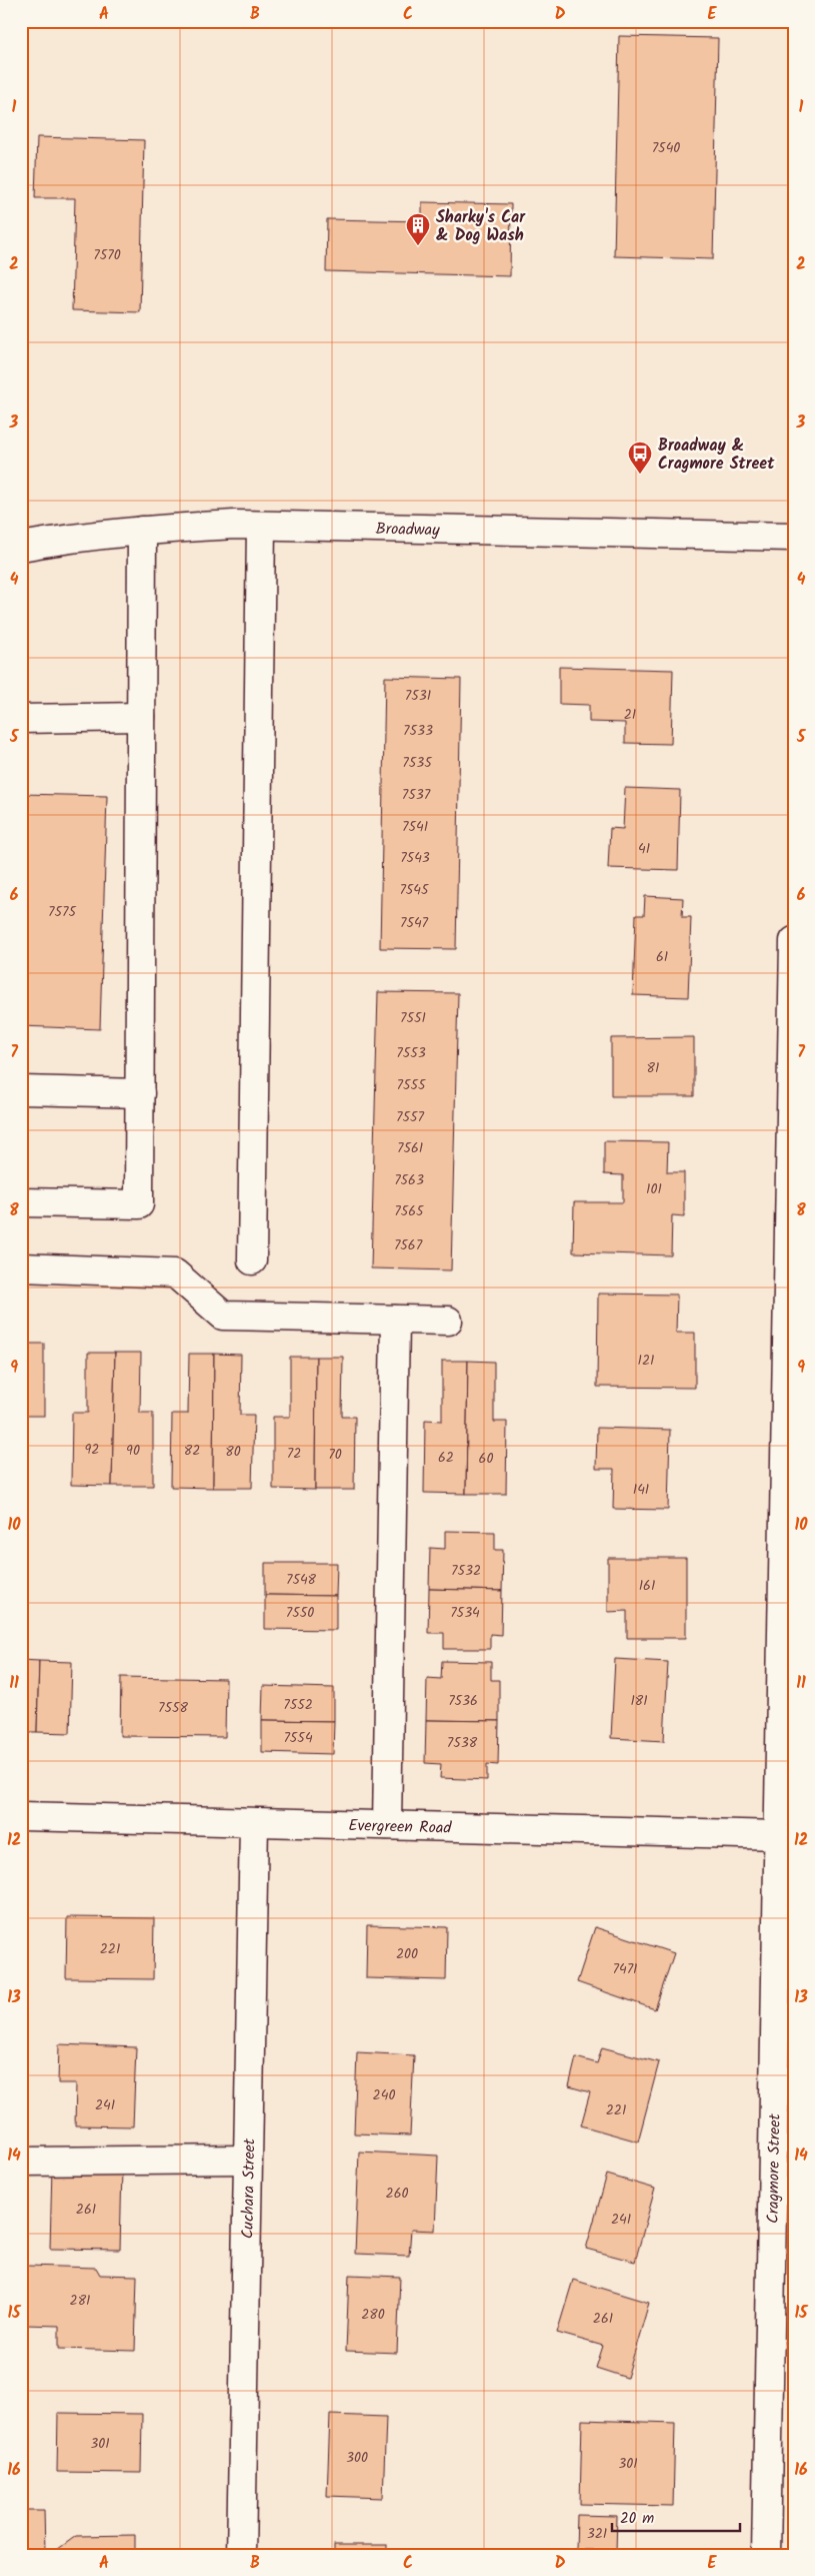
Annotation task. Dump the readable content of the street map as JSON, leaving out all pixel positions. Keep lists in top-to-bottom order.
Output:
{
  "streets": {
    "street": [
      "Broadway",
      "Evergreen Road",
      "Cragmore Street",
      "Cuchara Street"
    ]
  },
  "crossings": [
    ["Evergreen Road", "Cragmore Street"],
    ["Evergreen Road", "Cuchara Street"]
  ],
  "places": {
    "building": ["Sharky's Car & Dog Wash"],
    "bus stop": ["Broadway & Cragmore Street"]
  },
  "house_numbers": [
    "7540",
    "7570",
    "7531",
    "21",
    "7533",
    "7535",
    "7537",
    "7541",
    "41",
    "7543",
    "7545",
    "7575",
    "7547",
    "61",
    "7551",
    "7553",
    "81",
    "7555",
    "7557",
    "7561",
    "7563",
    "101",
    "7565",
    "7567",
    "121",
    "92",
    "90",
    "82",
    "80",
    "72",
    "70",
    "62",
    "60",
    "141",
    "7532",
    "7548",
    "161",
    "7550",
    "7534",
    "7536",
    "181",
    "7552",
    "7558",
    "7554",
    "7538",
    "221",
    "200",
    "7471",
    "240",
    "241",
    "221",
    "260",
    "261",
    "241",
    "281",
    "280",
    "261",
    "301",
    "300",
    "301",
    "321"
  ],
  "scale_bar": "20 m",
  "grid": {
    "columns": [
      "A",
      "B",
      "C",
      "D",
      "E"
    ],
    "rows": [
      "1",
      "2",
      "3",
      "4",
      "5",
      "6",
      "7",
      "8",
      "9",
      "10",
      "11",
      "12",
      "13",
      "14",
      "15",
      "16"
    ]
  }
}
